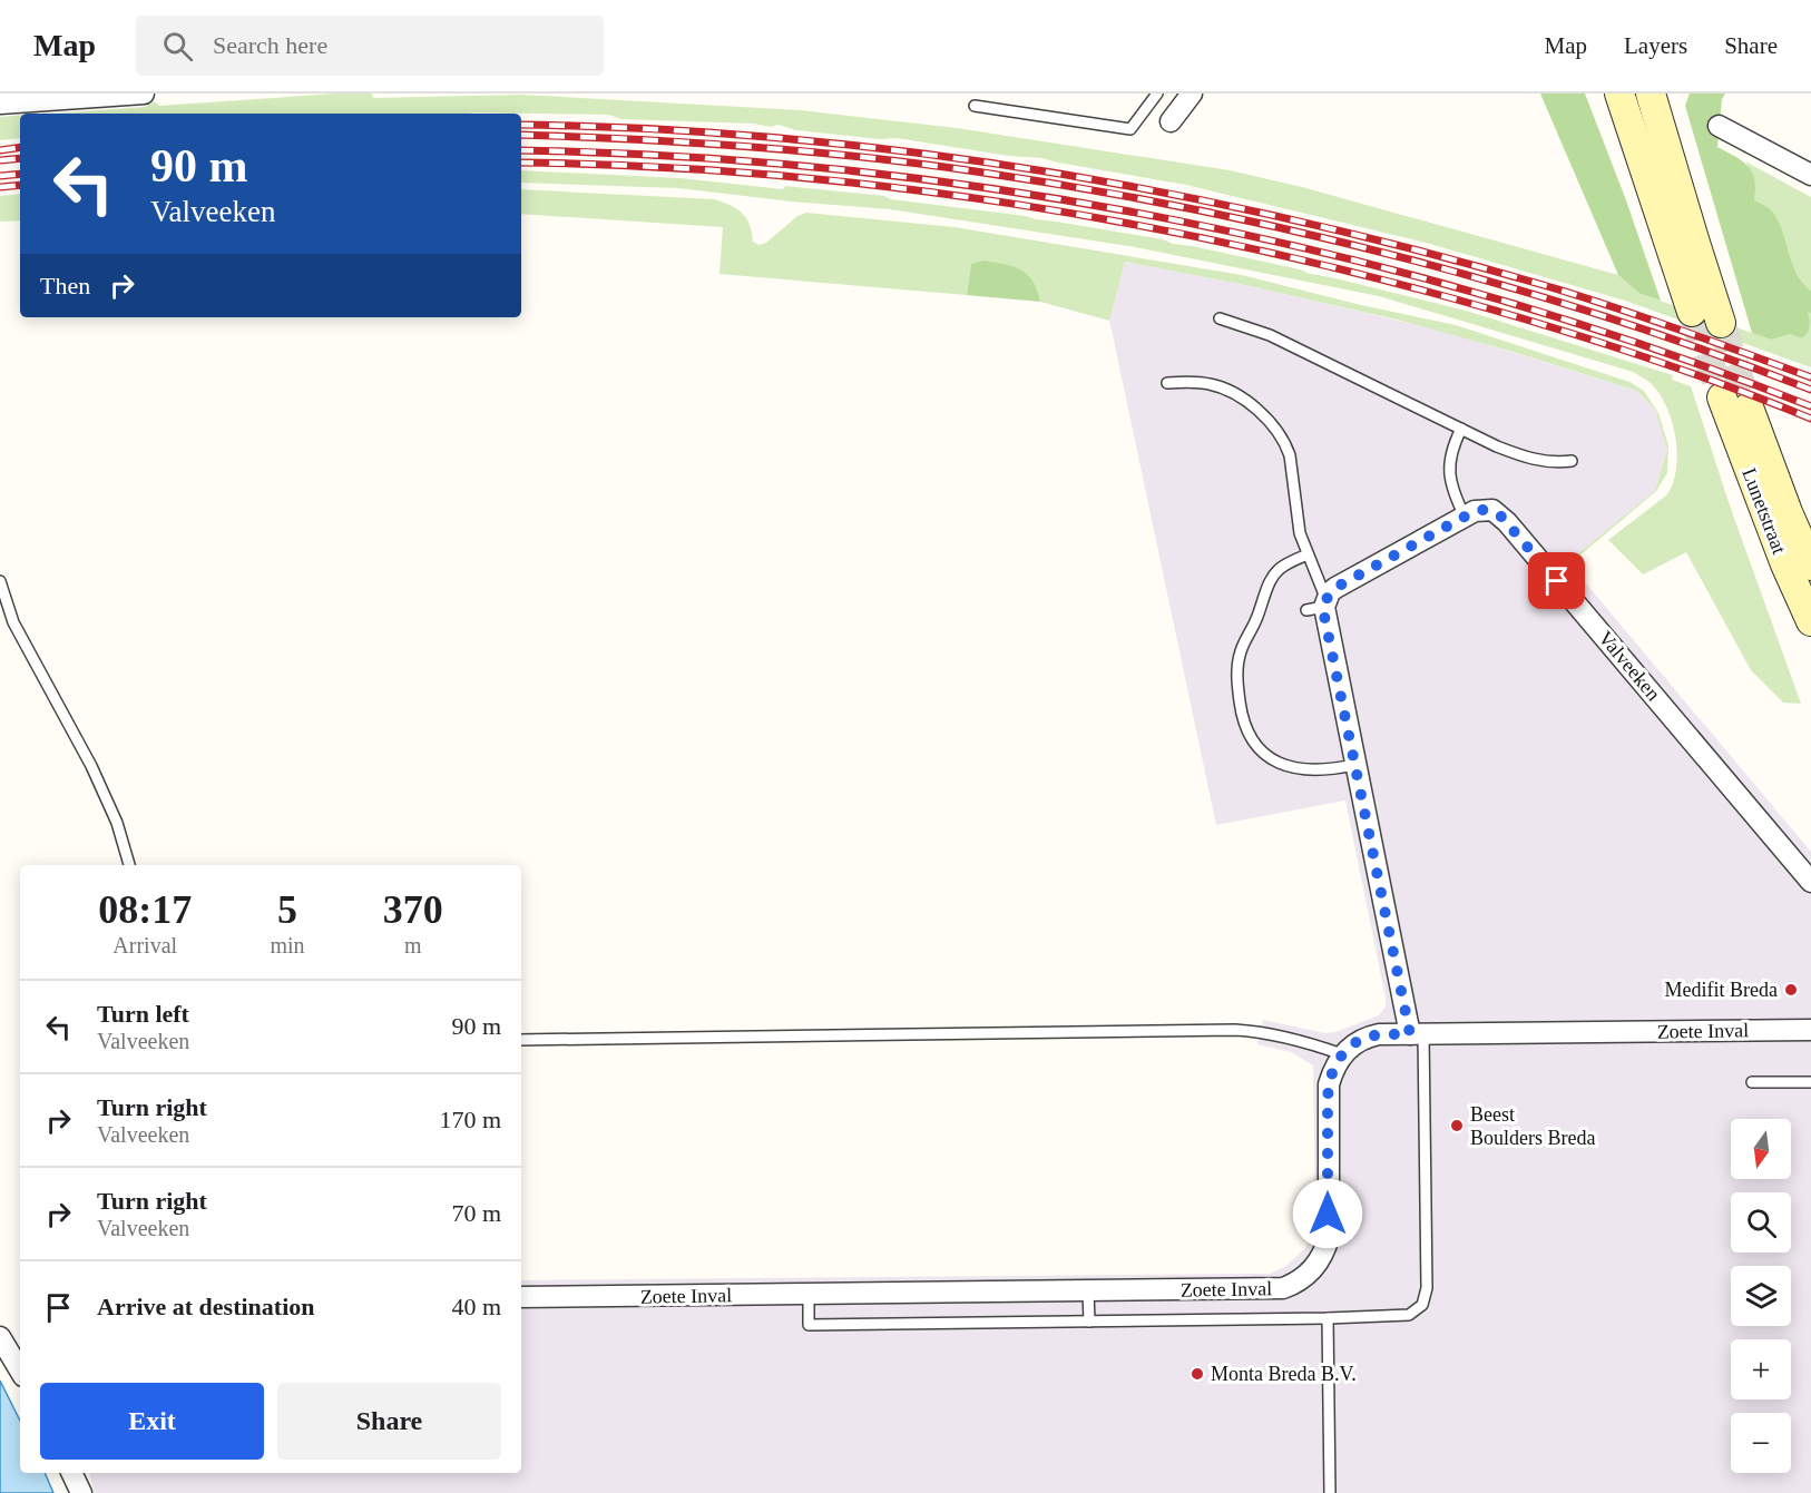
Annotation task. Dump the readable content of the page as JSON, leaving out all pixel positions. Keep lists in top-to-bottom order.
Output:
{
  "streets": {
    "main road": ["Lunetstraat"],
    "street": ["Valveeken", "Zoete Inval"]
  },
  "places": ["Medifit Breda", "Beest Boulders Breda", "Monta Breda B.V."],
  "north": "bottom",
  "page": {
    "header": "Map",
    "search": "Search here",
    "nav": ["Map", "Layers", "Share"],
    "turn": ["90 m", "Valveeken"],
    "then": "Then",
    "eta": [
      "08:17",
      "Arrival",
      "5",
      "min",
      "370",
      "m"
    ],
    "list": [
      {
        "name": "Turn left",
        "note": "Valveeken",
        "value": "90 m"
      },
      {
        "name": "Turn right",
        "note": "Valveeken",
        "value": "170 m"
      },
      {
        "name": "Turn right",
        "note": "Valveeken",
        "value": "70 m"
      },
      {
        "name": "Arrive at destination",
        "value": "40 m"
      }
    ],
    "map_buttons": ["+", "−"],
    "buttons": ["Exit", "Share"]
  }
}
